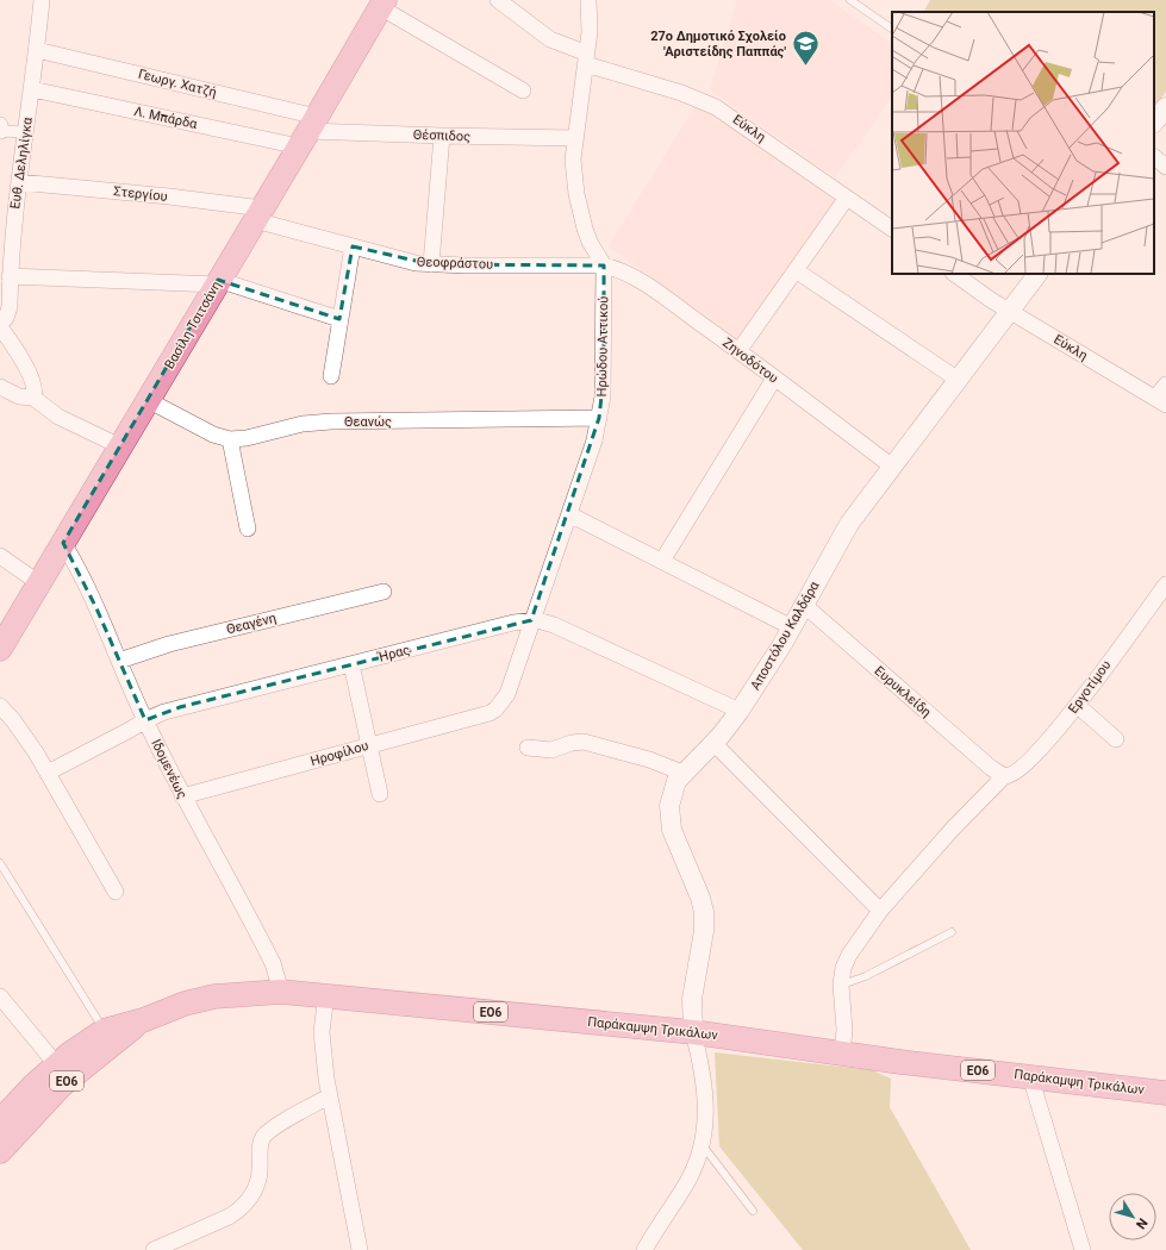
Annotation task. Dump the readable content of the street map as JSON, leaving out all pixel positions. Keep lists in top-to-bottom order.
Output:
{
  "streets": {
    "main road": ["Βασίλη Τσιτσάνη", "ΕΟ6", "Παράκαμψη Τρικάλων"],
    "street": [
      "Γεωργ. Χατζή",
      "Λ. Μπάρδα",
      "Εύκλη",
      "Θέσπιδος",
      "Ευθ. Δεληλίγκα",
      "Στεργίου",
      "Θεοφράστου",
      "Ηρώδου Αττικού",
      "Ζηνοδότου",
      "Θεανώς",
      "Θεαγένη",
      "Αποστόλου Καλδάρα",
      "Ήρας",
      "Εργοτίμου",
      "Ευρυκλείδη",
      "Ηροφίλου",
      "Ιδομενέως"
    ]
  },
  "crossings": [
    ["Γεωργ. Χατζή", "Λ. Μπάρδα"],
    ["Γεωργ. Χατζή", "Θέσπιδος"],
    ["Γεωργ. Χατζή", "Ευθ. Δεληλίγκα"],
    ["Γεωργ. Χατζή", "Βασίλη Τσιτσάνη"],
    ["Λ. Μπάρδα", "Θέσπιδος"],
    ["Λ. Μπάρδα", "Ευθ. Δεληλίγκα"],
    ["Λ. Μπάρδα", "Βασίλη Τσιτσάνη"],
    ["Εύκλη", "Αποστόλου Καλδάρα"],
    ["Θέσπιδος", "Βασίλη Τσιτσάνη"],
    ["Ευθ. Δεληλίγκα", "Στεργίου"],
    ["Στεργίου", "Θεοφράστου"],
    ["Στεργίου", "Βασίλη Τσιτσάνη"],
    ["Θεοφράστου", "Βασίλη Τσιτσάνη"],
    ["Θεοφράστου", "Ηρώδου Αττικού"],
    ["Θεοφράστου", "Ζηνοδότου"],
    ["Βασίλη Τσιτσάνη", "Θεανώς"],
    ["Βασίλη Τσιτσάνη", "Ιδομενέως"],
    ["Ηρώδου Αττικού", "Ζηνοδότου"],
    ["Ηρώδου Αττικού", "Θεανώς"],
    ["Ηρώδου Αττικού", "Ήρας"],
    ["Ηρώδου Αττικού", "Ηροφίλου"],
    ["Ζηνοδότου", "Αποστόλου Καλδάρα"],
    ["Θεαγένη", "Ιδομενέως"],
    ["Αποστόλου Καλδάρα", "Ήρας"],
    ["Αποστόλου Καλδάρα", "Ευρυκλείδη"],
    ["Αποστόλου Καλδάρα", "Παράκαμψη Τρικάλων"],
    ["Ήρας", "Ιδομενέως"],
    ["Εργοτίμου", "Ευρυκλείδη"],
    ["Εργοτίμου", "Παράκαμψη Τρικάλων"],
    ["Ηροφίλου", "Ιδομενέως"],
    ["Ιδομενέως", "Παράκαμψη Τρικάλων"]
  ],
  "places": {
    "school or university": ["27ο Δημοτικό Σχολείο 'Αριστείδης Παππάς'"]
  },
  "north": "bottom right"
}
